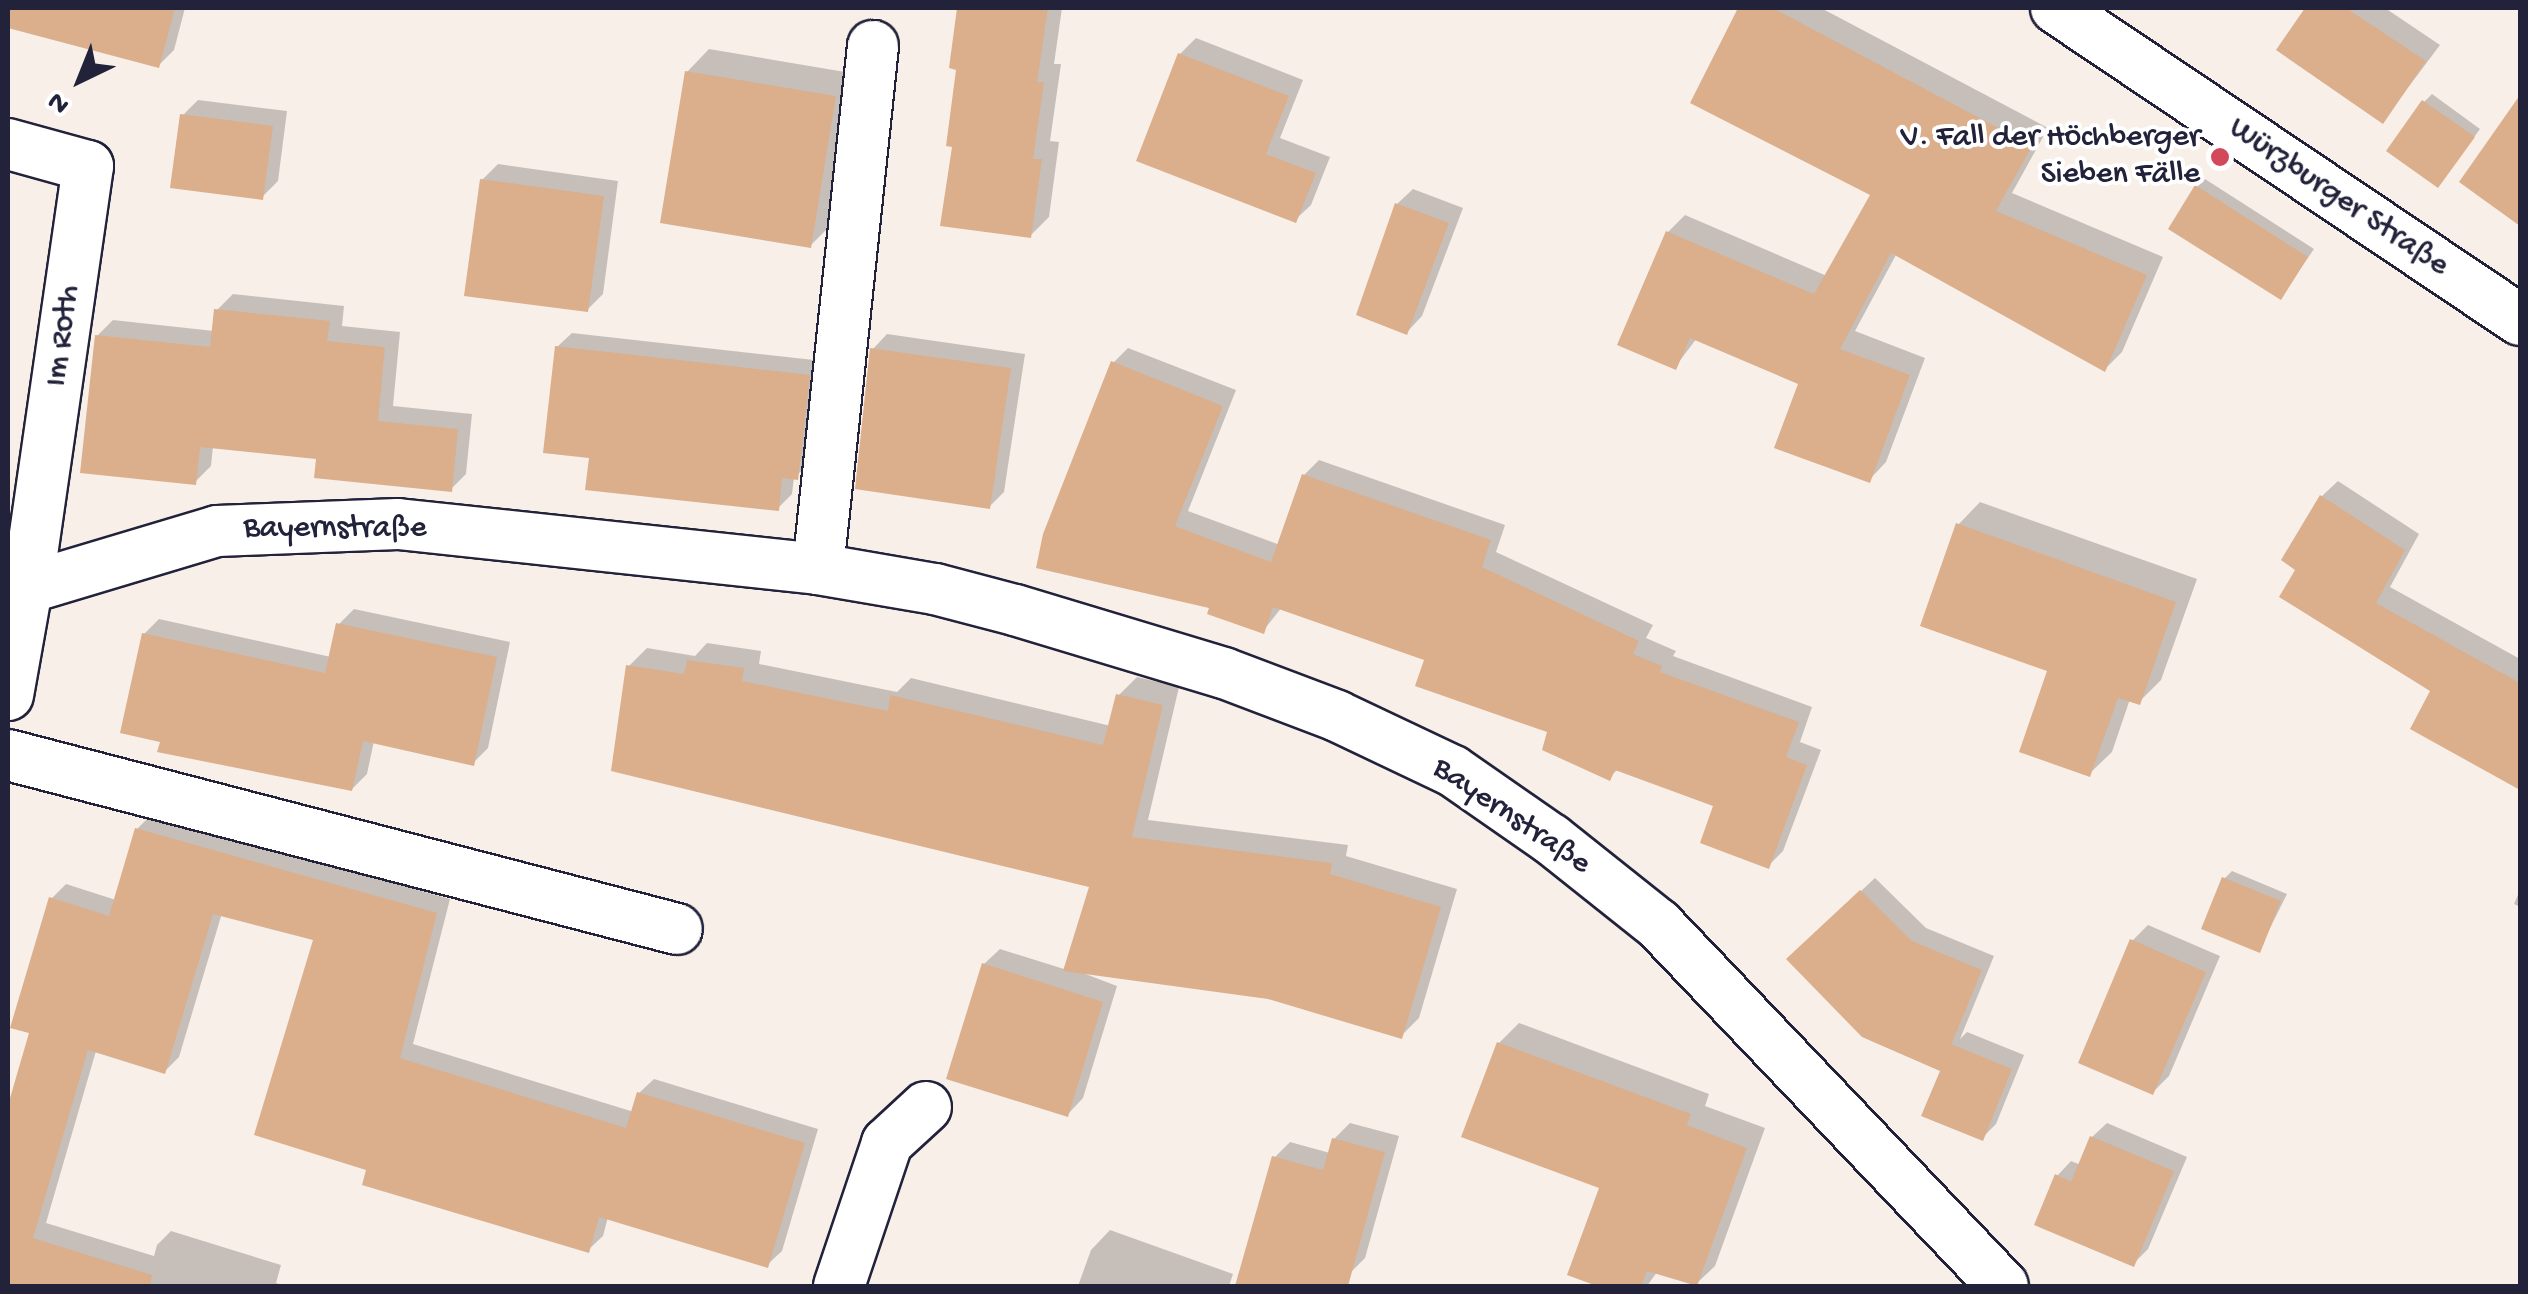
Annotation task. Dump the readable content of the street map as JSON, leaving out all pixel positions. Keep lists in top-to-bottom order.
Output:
{
  "streets": {
    "street": ["Würzburger Straße", "Im Roth", "Bayernstraße"]
  },
  "crossings": [
    ["Im Roth", "Bayernstraße"]
  ],
  "places": ["V. Fall der Höchberger Sieben Fälle"],
  "north": "bottom left"
}
